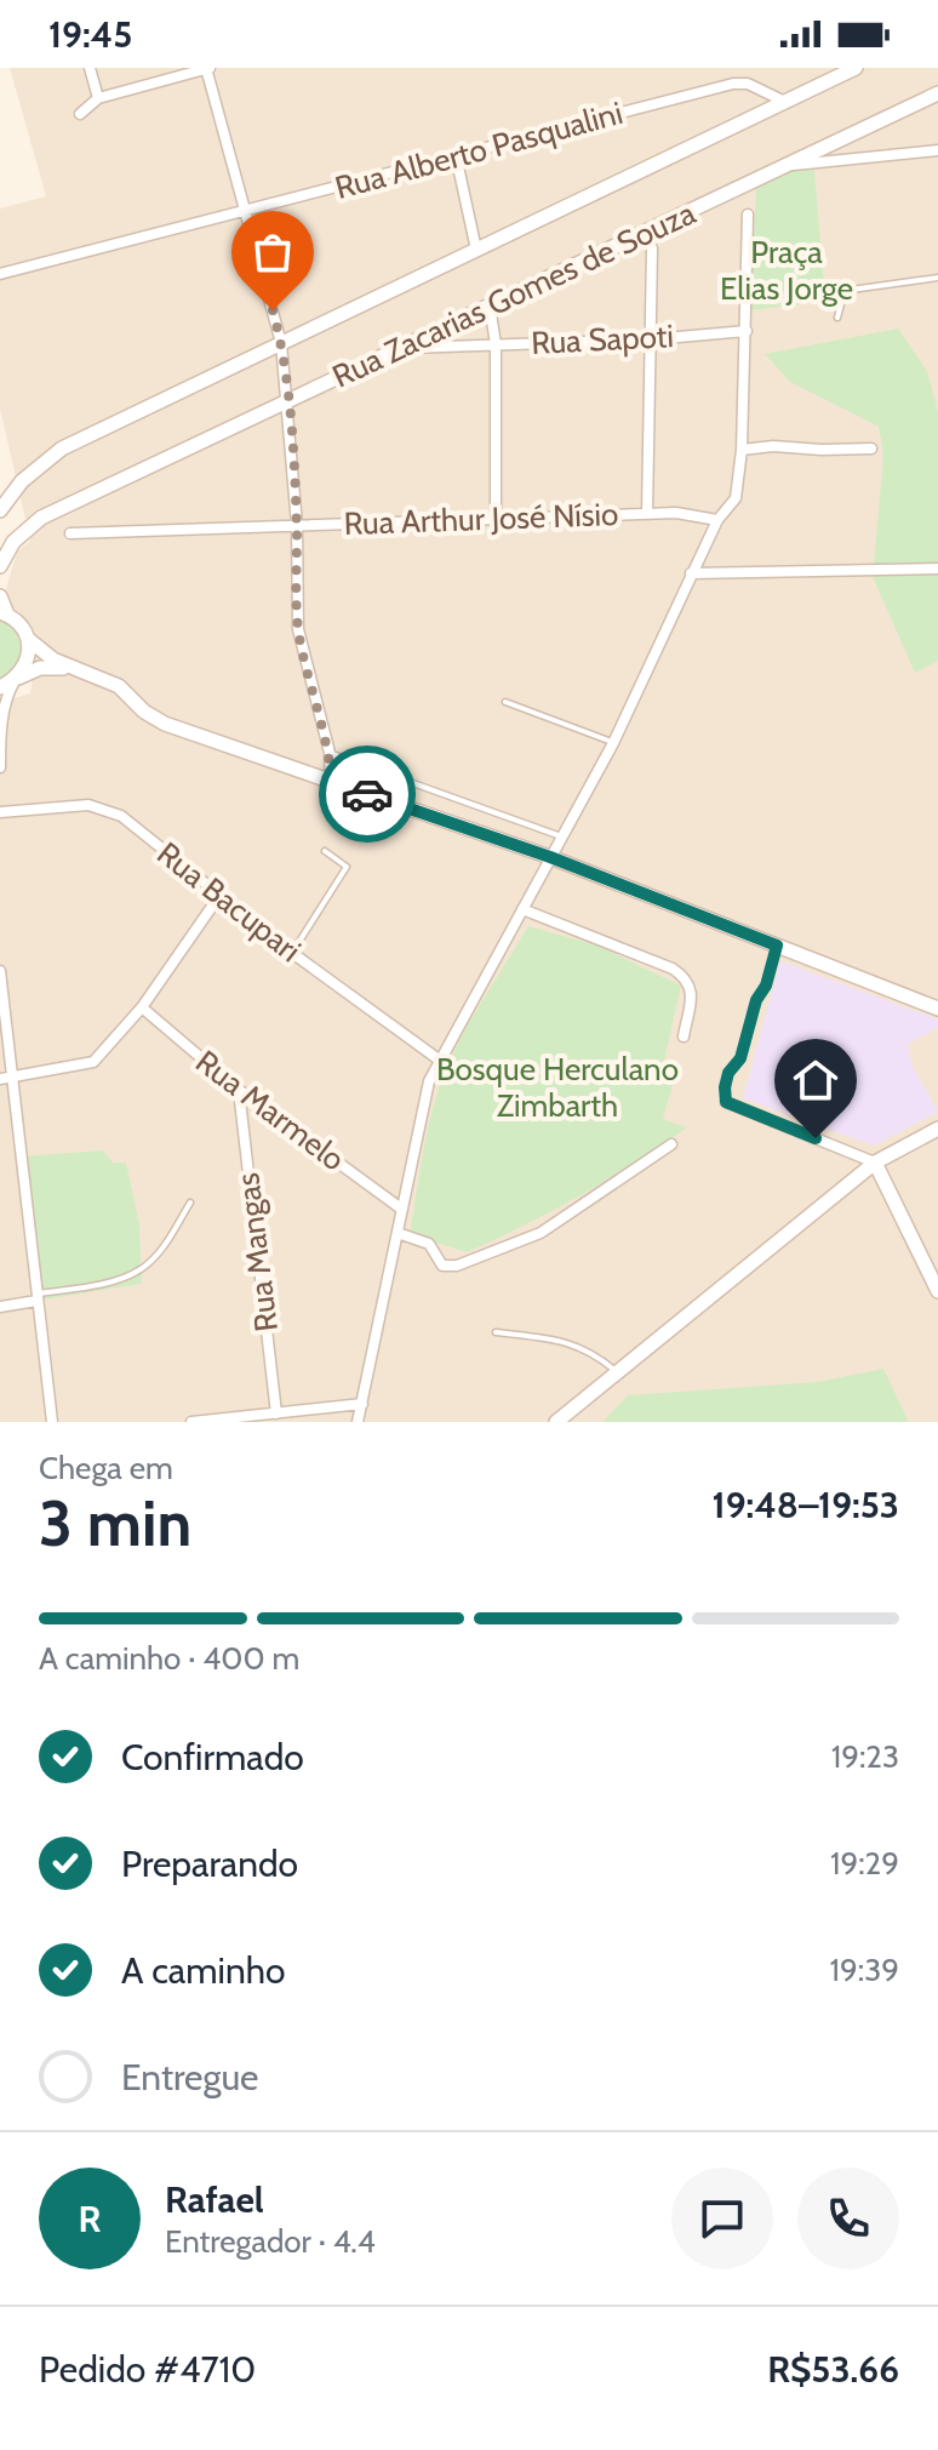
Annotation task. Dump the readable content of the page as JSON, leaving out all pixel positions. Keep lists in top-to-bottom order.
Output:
{
  "streets": {
    "main road": ["Rua Zacarias Gomes de Souza"],
    "street": [
      "Rua Alberto Pasqualini",
      "Rua Sapoti",
      "Rua Arthur José Nísio",
      "Rua Bacupari",
      "Rua Marmelo",
      "Rua Mangas"
    ]
  },
  "crossings": [
    ["Rua Alberto Pasqualini", "Rua Zacarias Gomes de Souza"],
    ["Rua Zacarias Gomes de Souza", "Rua Sapoti"],
    ["Rua Marmelo", "Rua Mangas"]
  ],
  "parks": ["Praça Elias Jorge", "Bosque Herculano Zimbarth"],
  "page": {
    "status": "19:45",
    "heading": ["3 min", "Chega em", "19:48–19:53"],
    "panel": [
      "Rafael",
      "Entregador · 4.4",
      "Pedido #4710",
      "R$53.66"
    ],
    "bar": "A caminho · 400 m",
    "list": [
      ["Confirmado", "19:23"],
      ["Preparando", "19:29"],
      ["A caminho", "19:39"],
      "Entregue"
    ],
    "round": "R"
  }
}
